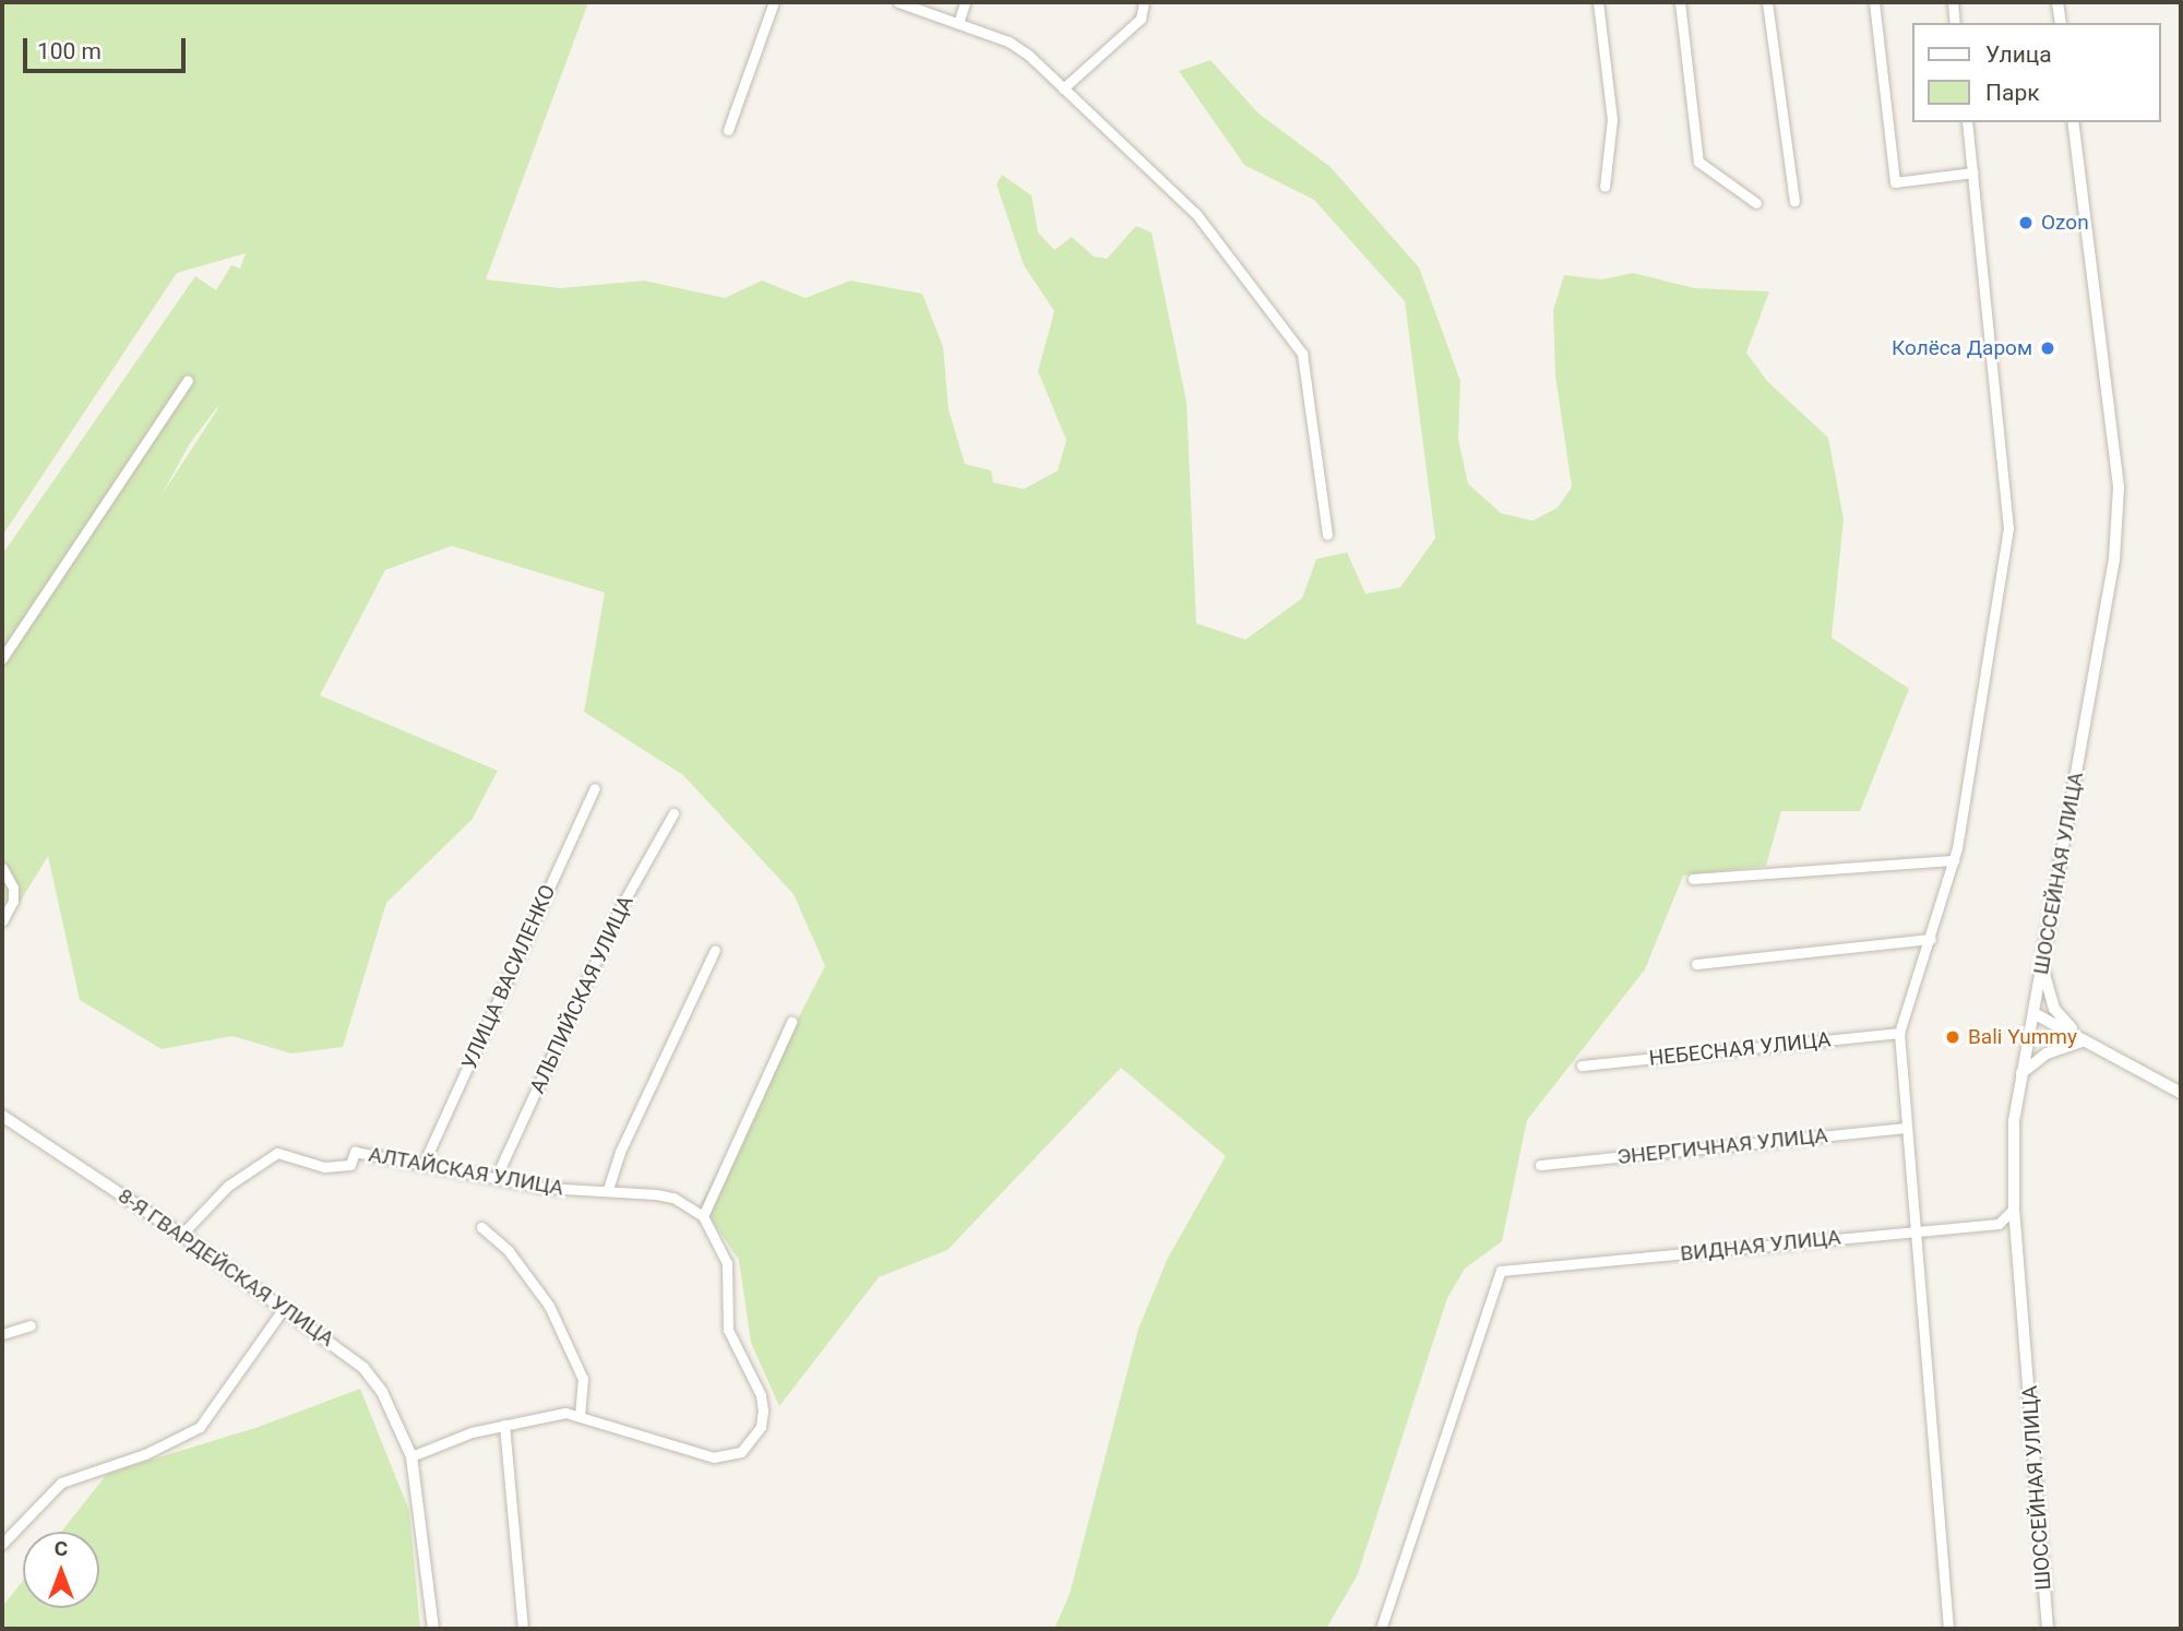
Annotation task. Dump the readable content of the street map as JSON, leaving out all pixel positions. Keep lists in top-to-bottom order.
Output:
{
  "streets": {
    "street": [
      "ШОССЕЙНАЯ УЛИЦА",
      "УЛИЦА ВАСИЛЕНКО",
      "АЛЬПИЙСКАЯ УЛИЦА",
      "НЕБЕСНАЯ УЛИЦА",
      "ЭНЕРГИЧНАЯ УЛИЦА",
      "АЛТАЙСКАЯ УЛИЦА",
      "ВИДНАЯ УЛИЦА",
      "8-Я ГВАРДЕЙСКАЯ УЛИЦА"
    ]
  },
  "crossings": [
    ["ШОССЕЙНАЯ УЛИЦА", "ВИДНАЯ УЛИЦА"],
    ["УЛИЦА ВАСИЛЕНКО", "АЛТАЙСКАЯ УЛИЦА"],
    ["АЛЬПИЙСКАЯ УЛИЦА", "АЛТАЙСКАЯ УЛИЦА"],
    ["АЛТАЙСКАЯ УЛИЦА", "8-Я ГВАРДЕЙСКАЯ УЛИЦА"]
  ],
  "places": ["Ozon", "Колёса Даром", "Bali Yummy"],
  "legend": ["Улица", "Парк"],
  "scale_bar": "100 m",
  "north": "top"
}
